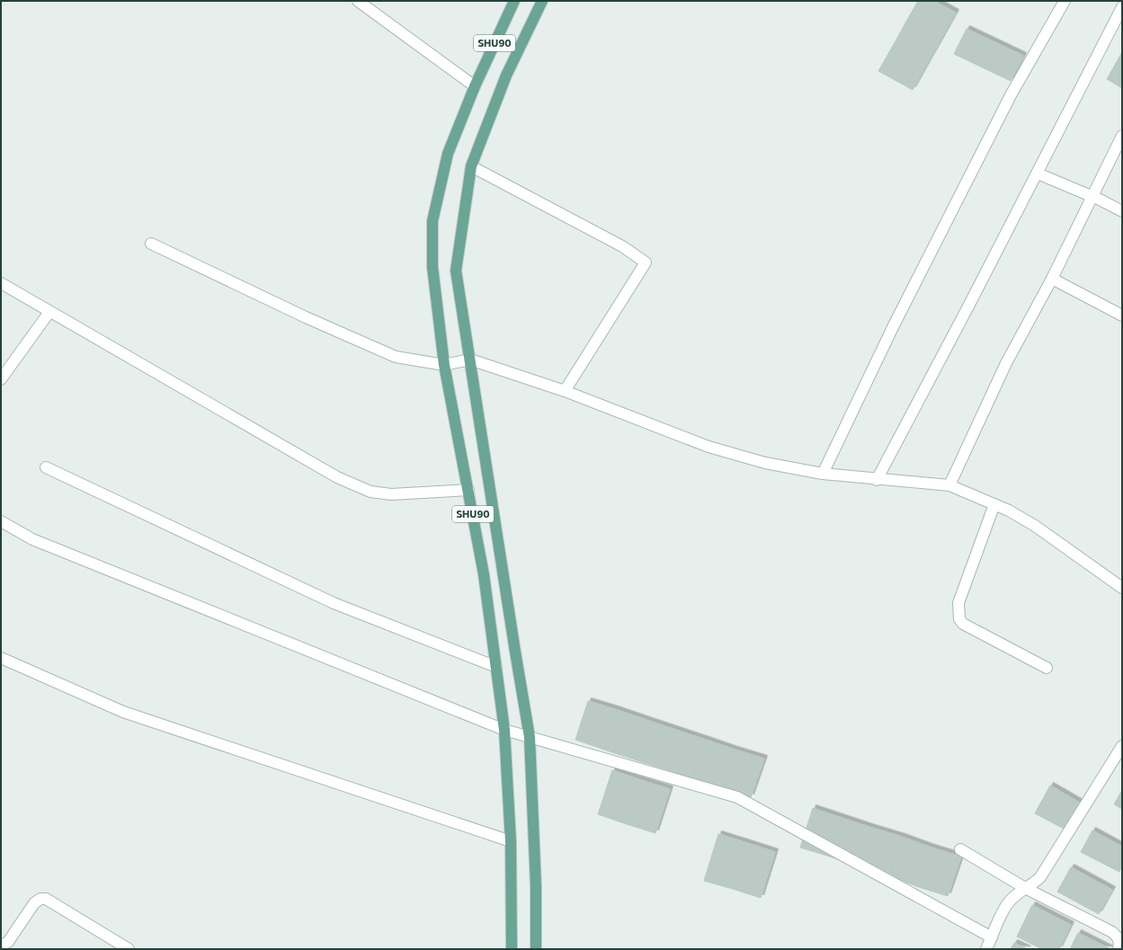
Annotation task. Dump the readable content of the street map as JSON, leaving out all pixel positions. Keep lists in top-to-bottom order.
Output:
{
  "streets": {
    "main road": ["SHU90"]
  }
}
